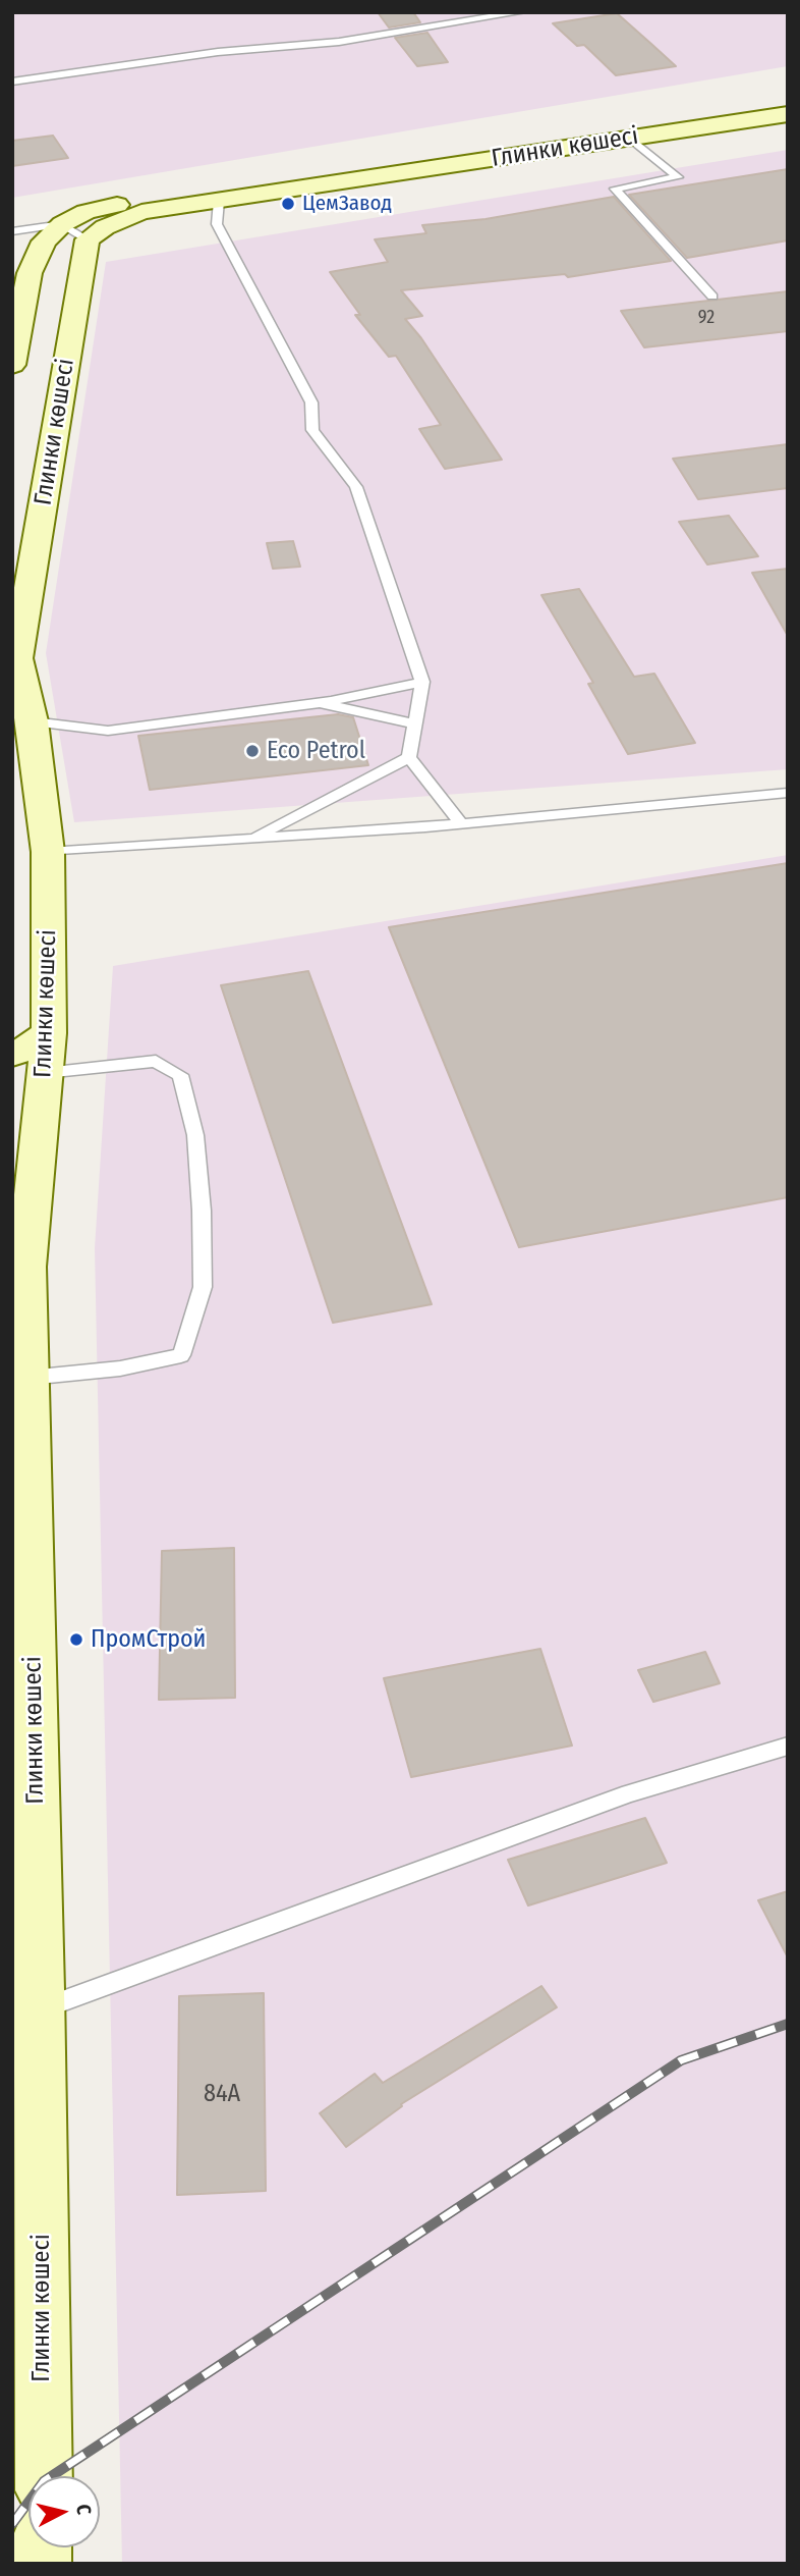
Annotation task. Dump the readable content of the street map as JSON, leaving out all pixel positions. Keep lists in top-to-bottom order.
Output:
{
  "streets": {
    "main road": ["Глинки көшесі"]
  },
  "places": ["ЦемЗавод", "Eco Petrol", "ПромСтрой"],
  "house_numbers": ["92", "84А"],
  "north": "right"
}
